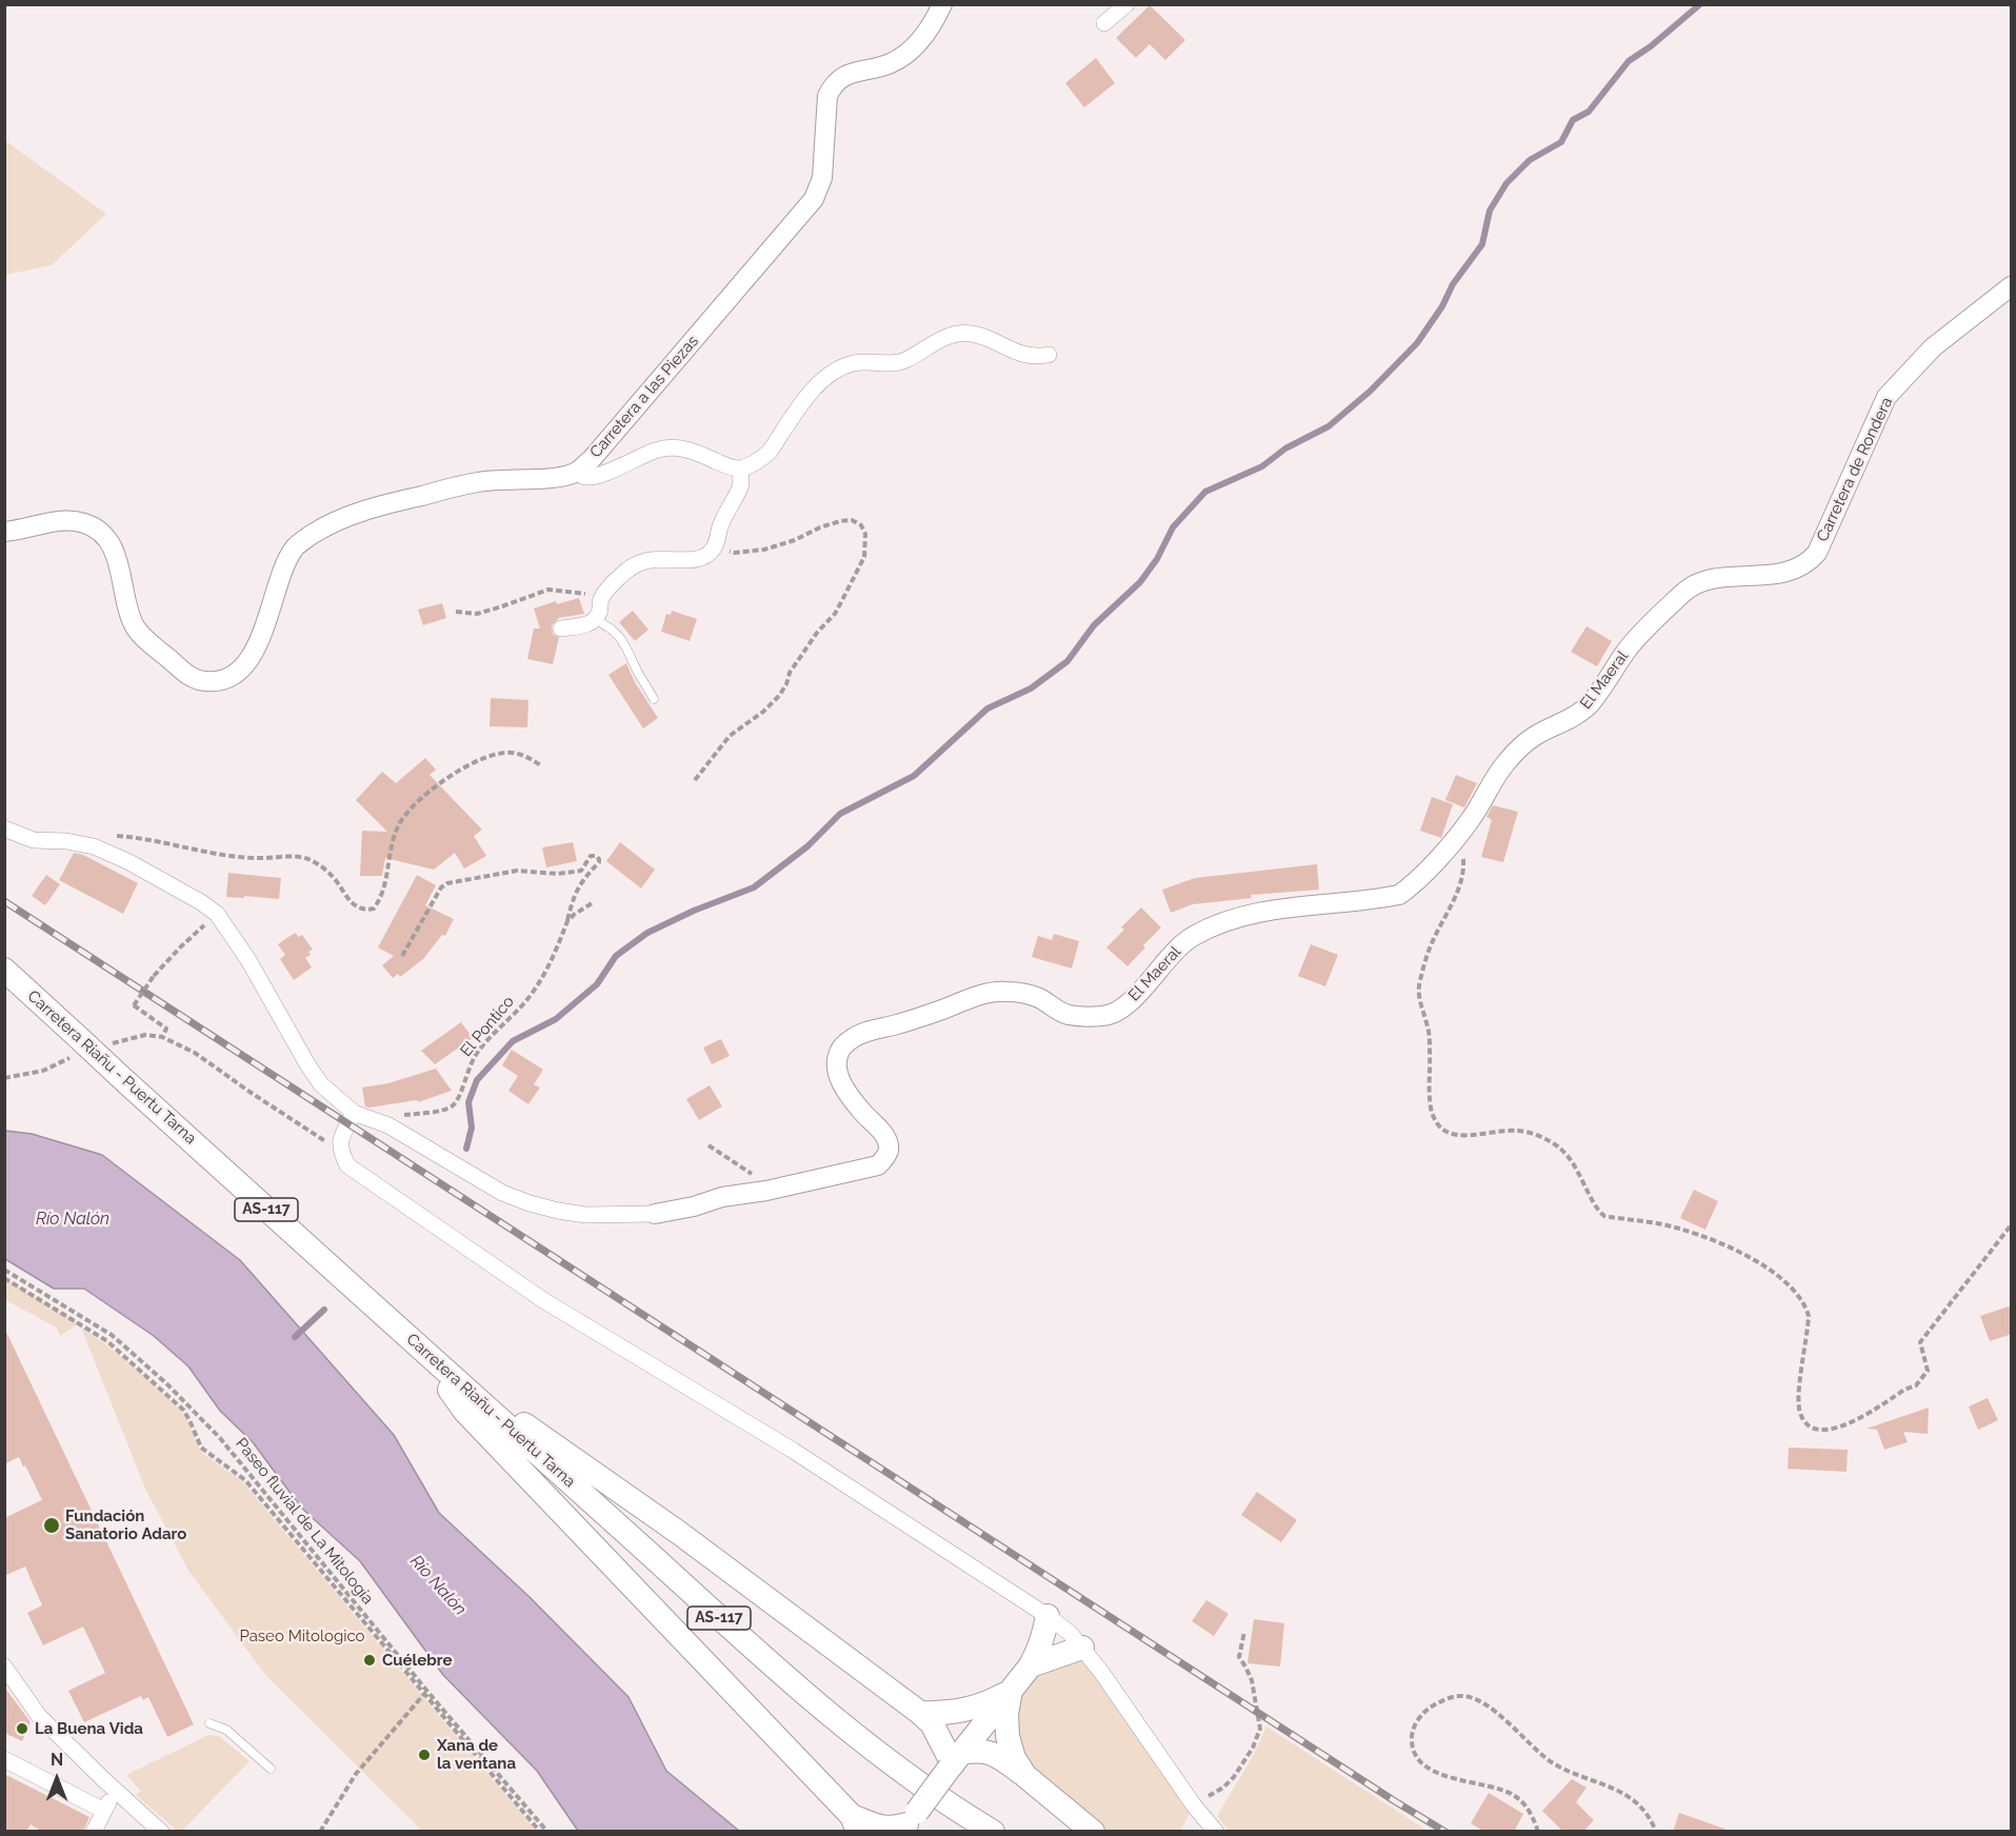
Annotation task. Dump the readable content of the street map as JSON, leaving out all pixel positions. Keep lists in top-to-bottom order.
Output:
{
  "streets": {
    "main road": ["Carretera Riañu - Puertu Tarna", "AS-117"],
    "street": ["Carretera a las Piezas", "Carretera de Rondera", "El Maeral"],
    "path": ["El Pontico", "Paseo fluvial de La Mitología"]
  },
  "crossings": [
    ["Carretera de Rondera", "El Maeral"]
  ],
  "water": ["Río Nalón"],
  "parks": ["Paseo Mitologico"],
  "places": [
    "Fundación Sanatorio Adaro",
    "Cuélebre",
    "La Buena Vida",
    "Xana de la ventana"
  ],
  "north": "top"
}
